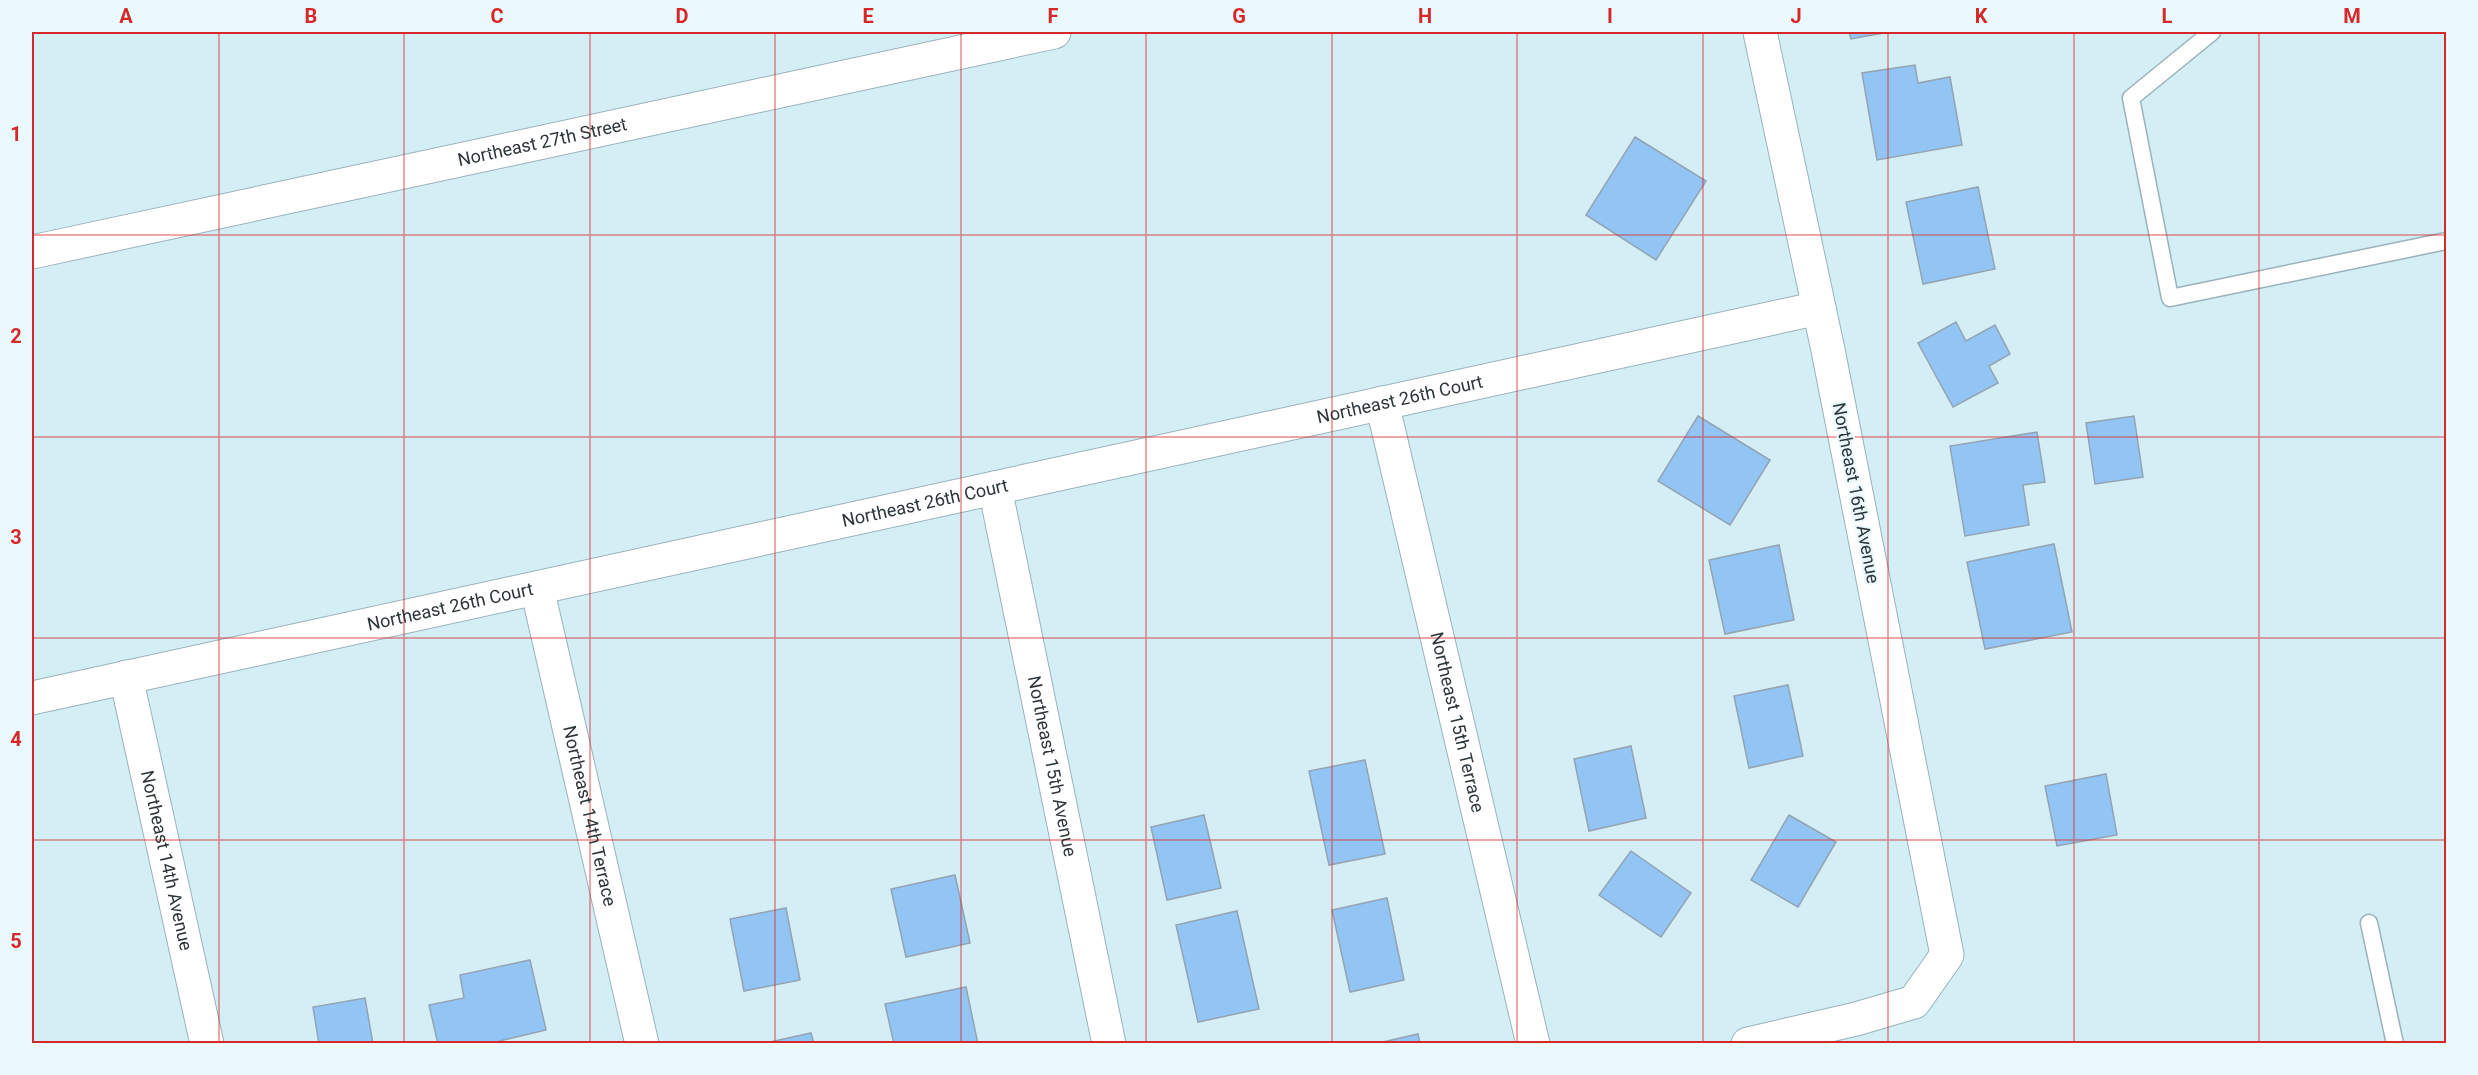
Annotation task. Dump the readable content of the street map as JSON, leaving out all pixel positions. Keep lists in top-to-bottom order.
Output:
{
  "streets": {
    "street": [
      "Northeast 27th Street",
      "Northeast 26th Court",
      "Northeast 16th Avenue",
      "Northeast 15th Terrace",
      "Northeast 15th Avenue",
      "Northeast 14th Terrace",
      "Northeast 14th Avenue"
    ]
  },
  "crossings": [
    ["Northeast 26th Court", "Northeast 16th Avenue"],
    ["Northeast 26th Court", "Northeast 15th Terrace"],
    ["Northeast 26th Court", "Northeast 15th Avenue"],
    ["Northeast 26th Court", "Northeast 14th Terrace"],
    ["Northeast 26th Court", "Northeast 14th Avenue"]
  ],
  "grid": {
    "columns": [
      "A",
      "B",
      "C",
      "D",
      "E",
      "F",
      "G",
      "H",
      "I",
      "J",
      "K",
      "L",
      "M"
    ],
    "rows": [
      "1",
      "2",
      "3",
      "4",
      "5"
    ]
  }
}
